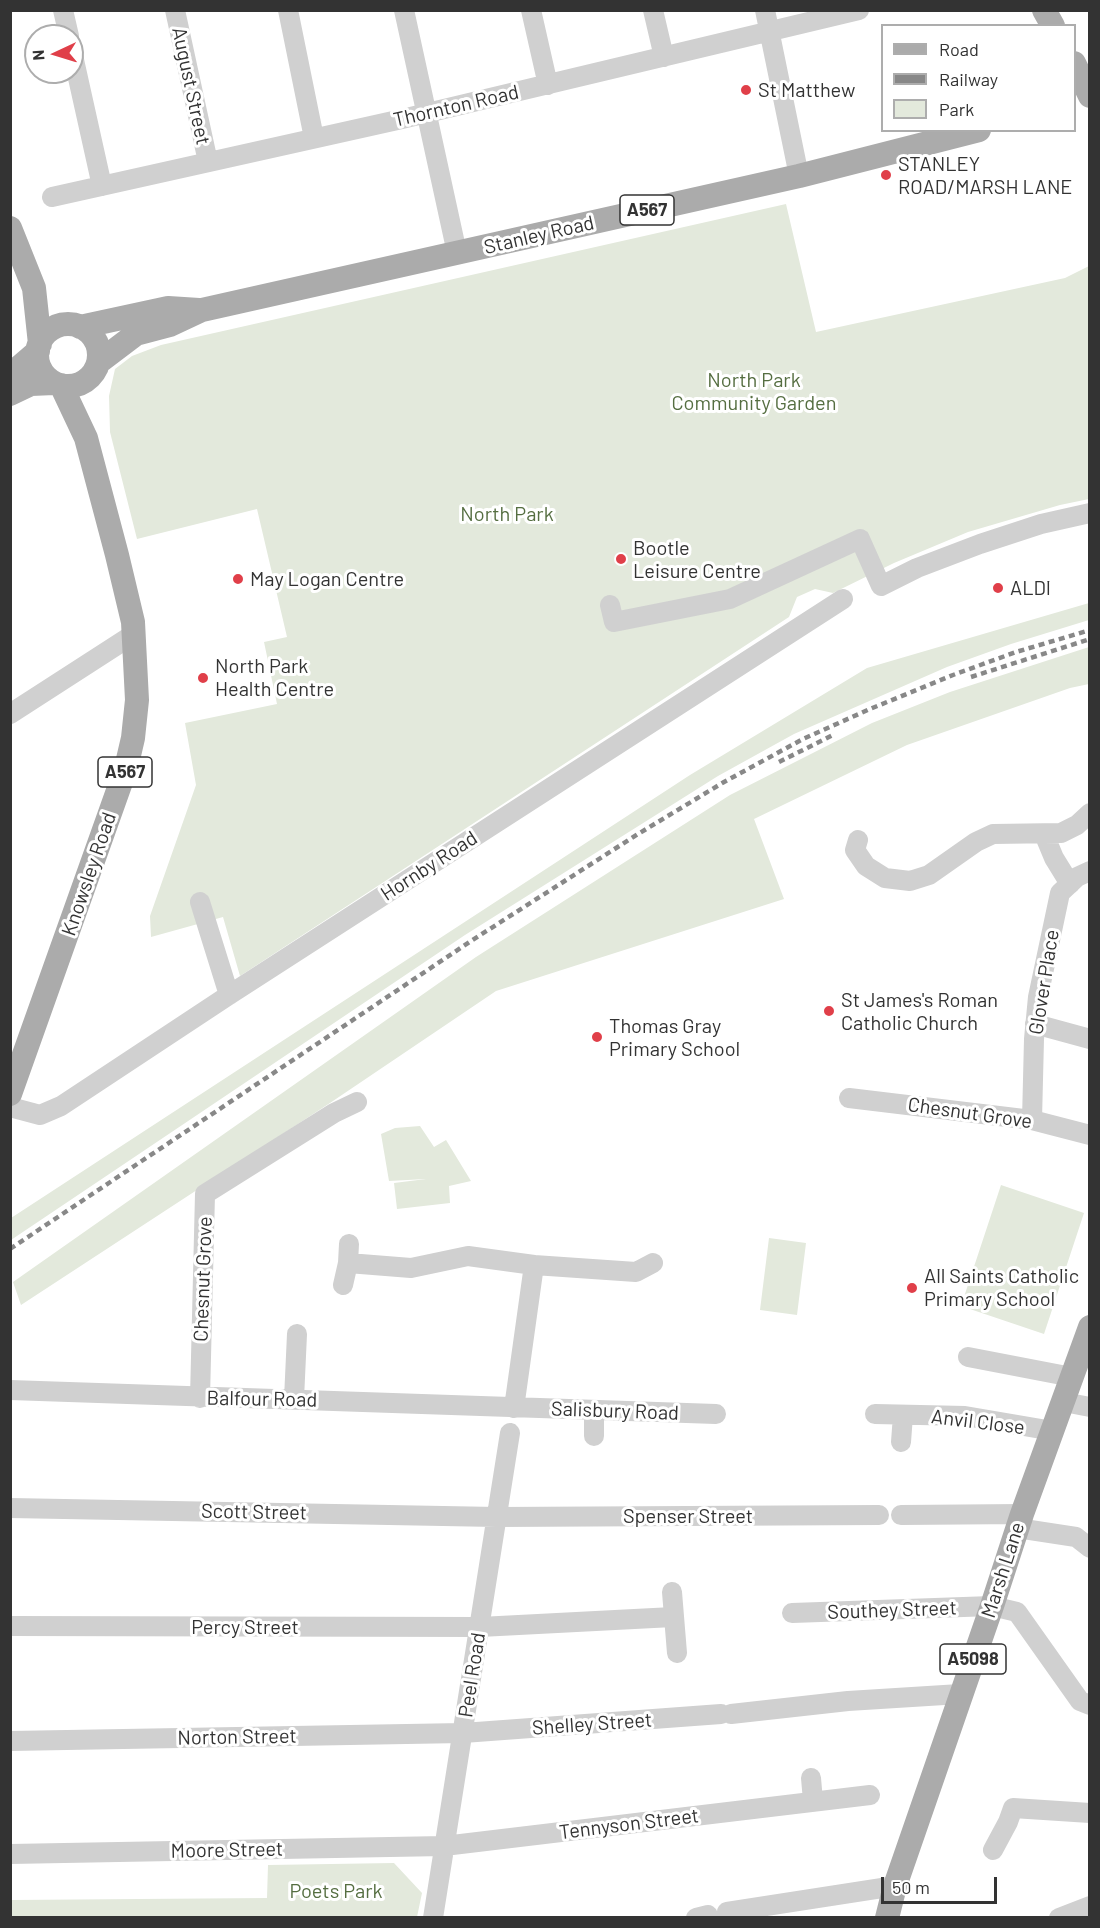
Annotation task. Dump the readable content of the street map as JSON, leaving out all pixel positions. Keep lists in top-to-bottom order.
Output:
{
  "streets": {
    "main road": [
      "A567",
      "Stanley Road",
      "Knowsley Road",
      "Marsh Lane",
      "A5098"
    ],
    "street": [
      "August Street",
      "Thornton Road",
      "Hornby Road",
      "Glover Place",
      "Chesnut Grove",
      "Balfour Road",
      "Salisbury Road",
      "Anvil Close",
      "Scott Street",
      "Spenser Street",
      "Southey Street",
      "Percy Street",
      "Peel Road",
      "Shelley Street",
      "Norton Street",
      "Tennyson Street",
      "Moore Street"
    ]
  },
  "crossings": [
    ["August Street", "Thornton Road"],
    ["Stanley Road", "Knowsley Road"],
    ["Glover Place", "Chesnut Grove"],
    ["Chesnut Grove", "Balfour Road"],
    ["Balfour Road", "Salisbury Road"],
    ["Anvil Close", "Marsh Lane"],
    ["Scott Street", "Spenser Street"],
    ["Scott Street", "Peel Road"],
    ["Spenser Street", "Peel Road"],
    ["Marsh Lane", "Southey Street"],
    ["Marsh Lane", "Shelley Street"],
    ["Percy Street", "Peel Road"],
    ["Peel Road", "Shelley Street"],
    ["Peel Road", "Norton Street"],
    ["Peel Road", "Tennyson Street"],
    ["Peel Road", "Moore Street"],
    ["Shelley Street", "Norton Street"],
    ["Tennyson Street", "Moore Street"]
  ],
  "parks": ["North Park Community Garden", "North Park", "Poets Park"],
  "places": [
    "St Matthew",
    "STANLEY ROAD/MARSH LANE",
    "Bootle Leisure Centre",
    "May Logan Centre",
    "ALDI",
    "North Park Health Centre",
    "St James's Roman Catholic Church",
    "Thomas Gray Primary School",
    "All Saints Catholic Primary School"
  ],
  "legend": ["Road", "Railway", "Park"],
  "scale_bar": "50 m",
  "north": "left"
}
